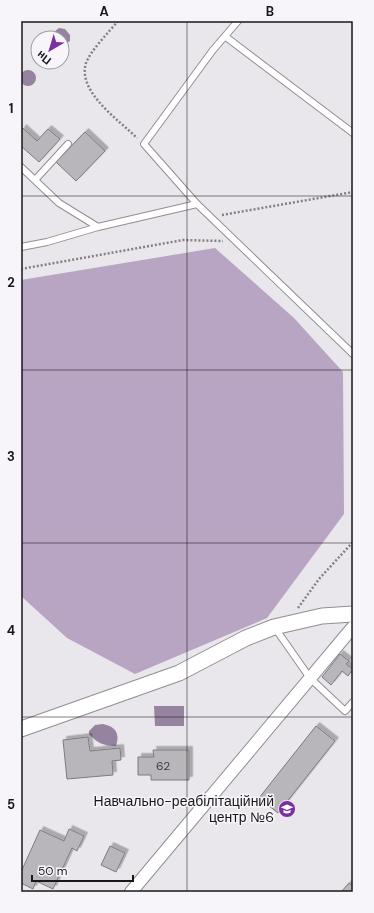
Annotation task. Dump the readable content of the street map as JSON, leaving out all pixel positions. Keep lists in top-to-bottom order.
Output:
{
  "places": {
    "school or university": ["Навчально-реабілітаційний центр №6"]
  },
  "house_numbers": ["62"],
  "scale_bar": "50 m",
  "north": "bottom left",
  "grid": {
    "columns": ["A", "B"],
    "rows": [
      "1",
      "2",
      "3",
      "4",
      "5"
    ]
  }
}
